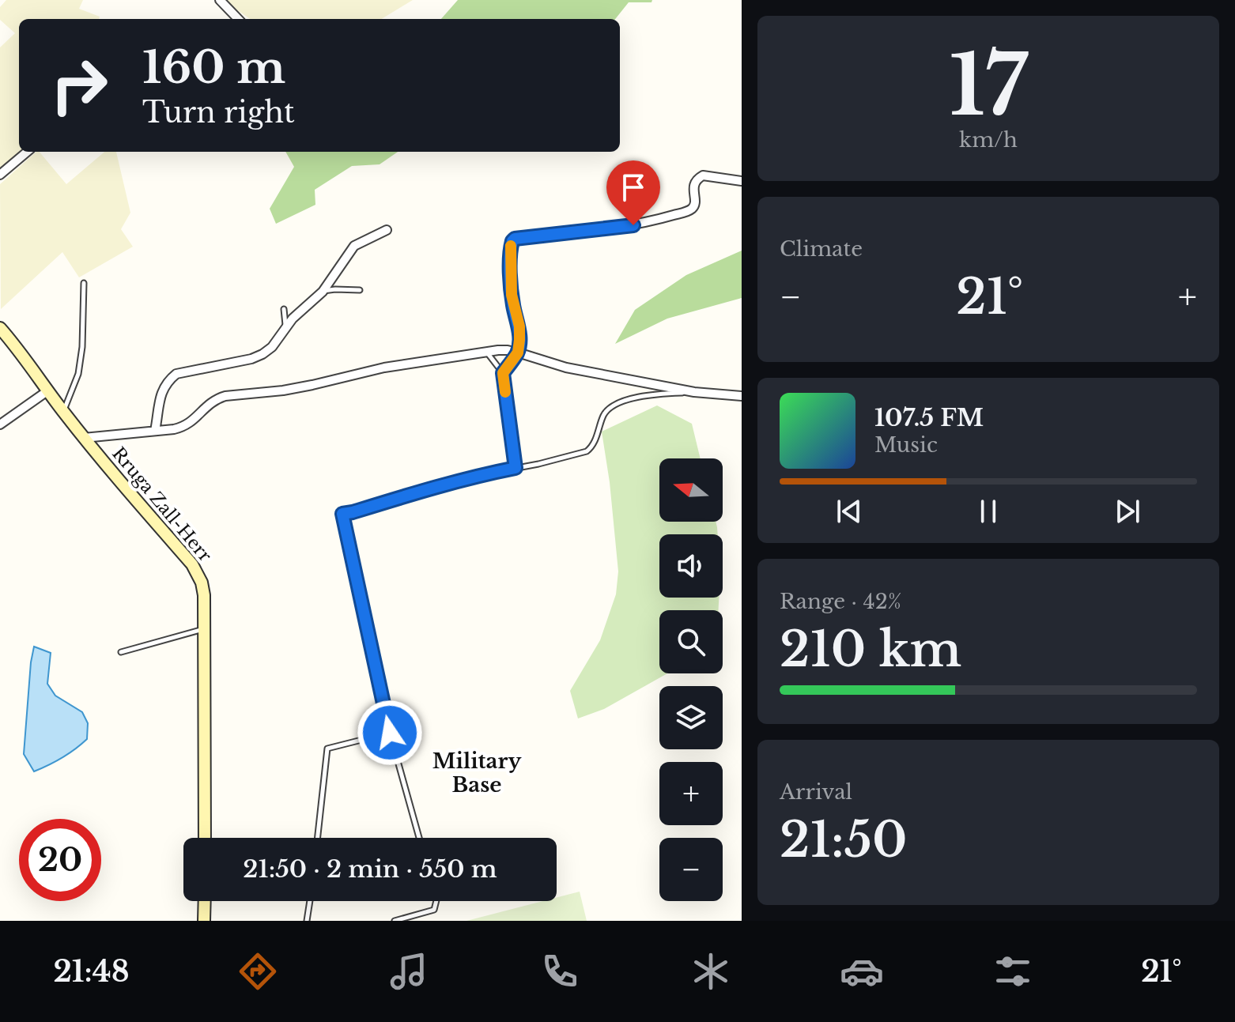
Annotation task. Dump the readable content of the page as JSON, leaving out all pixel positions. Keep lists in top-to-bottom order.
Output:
{
  "streets": {
    "main road": ["Rruga Zall-Herr"]
  },
  "districts": ["Military Base"],
  "north": "left",
  "page": {
    "tile": [
      ["17", "km/h"],
      "Climate",
      ["Range · 42%", "210 km"],
      ["Arrival", "21:50"]
    ],
    "turn": ["160 m", "Turn right"],
    "heat": ["−", "21°", "+"],
    "song": ["107.5 FM", "Music"],
    "map_buttons": ["+", "−"],
    "limit": "20",
    "trip": "21:50 · 2 min · 550 m",
    "tabs": ["21:48", "21°"]
  }
}
